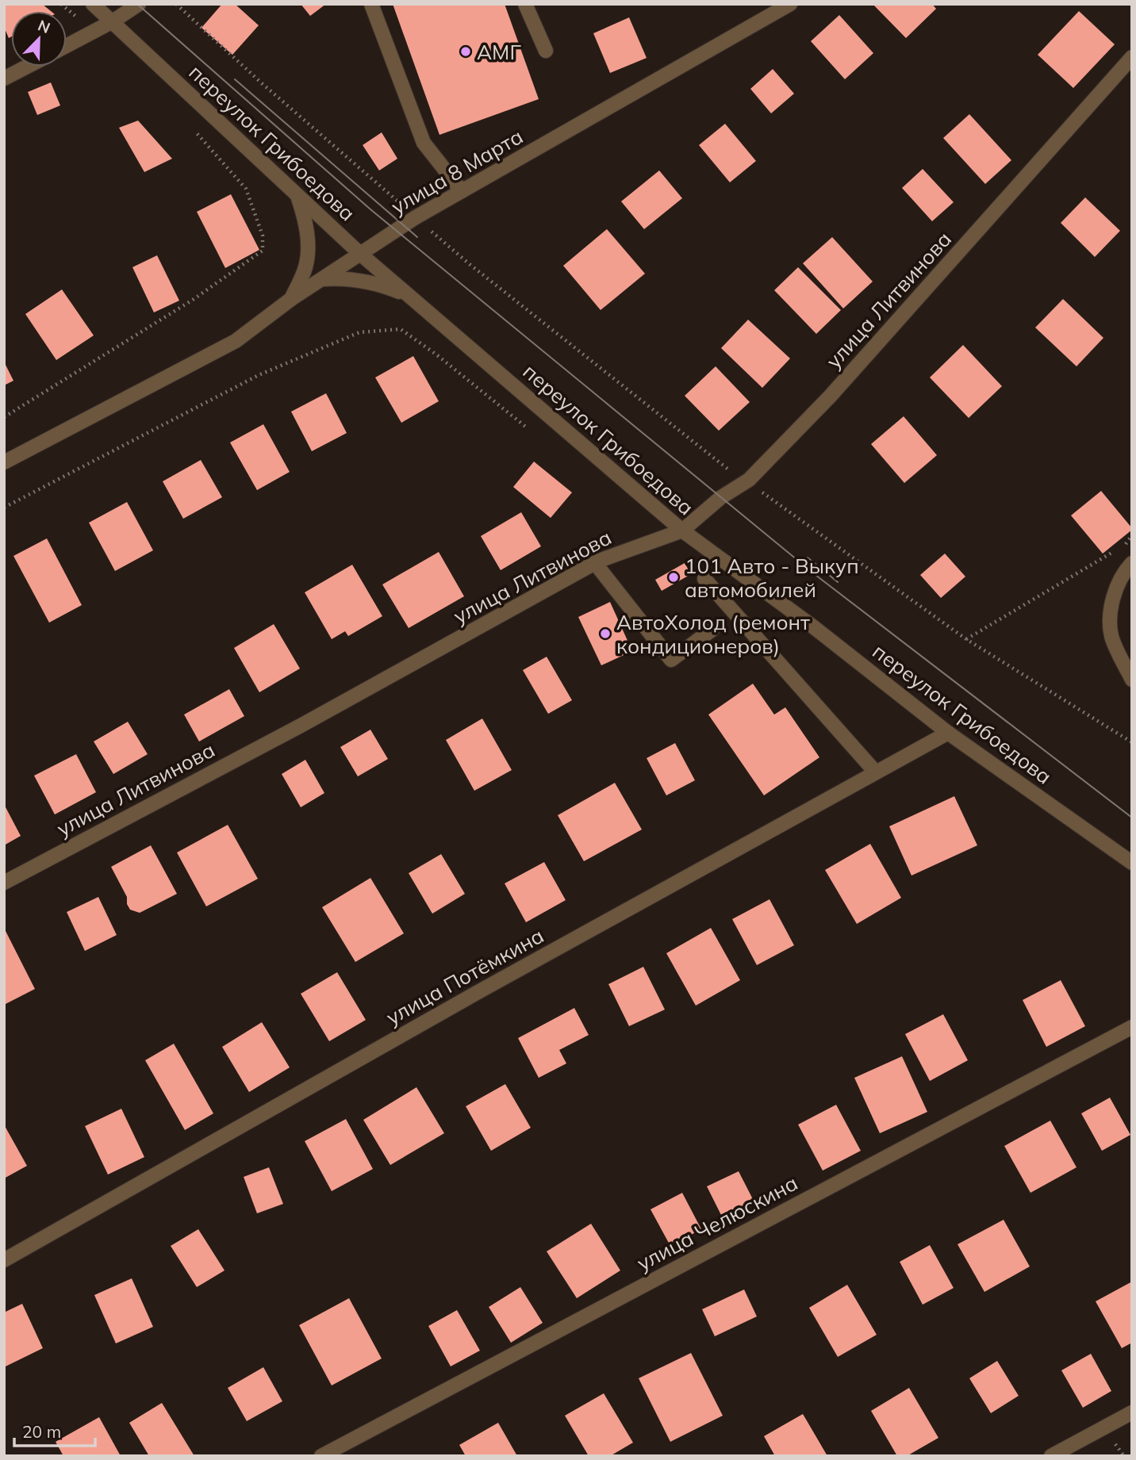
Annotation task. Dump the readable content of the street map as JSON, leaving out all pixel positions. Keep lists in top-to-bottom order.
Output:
{
  "streets": {
    "street": [
      "переулок Грибоедова",
      "улица 8 Марта",
      "улица Литвинова",
      "улица Потёмкина",
      "улица Челюскина"
    ]
  },
  "crossings": [
    ["переулок Грибоедова", "улица 8 Марта"],
    ["переулок Грибоедова", "улица Литвинова"],
    ["переулок Грибоедова", "улица Потёмкина"]
  ],
  "places": ["АМГ", "101 Авто - Выкуп автомобилей", "АвтоХолод (ремонт кондиционеров)"],
  "scale_bar": "20 m",
  "north": "top right"
}
